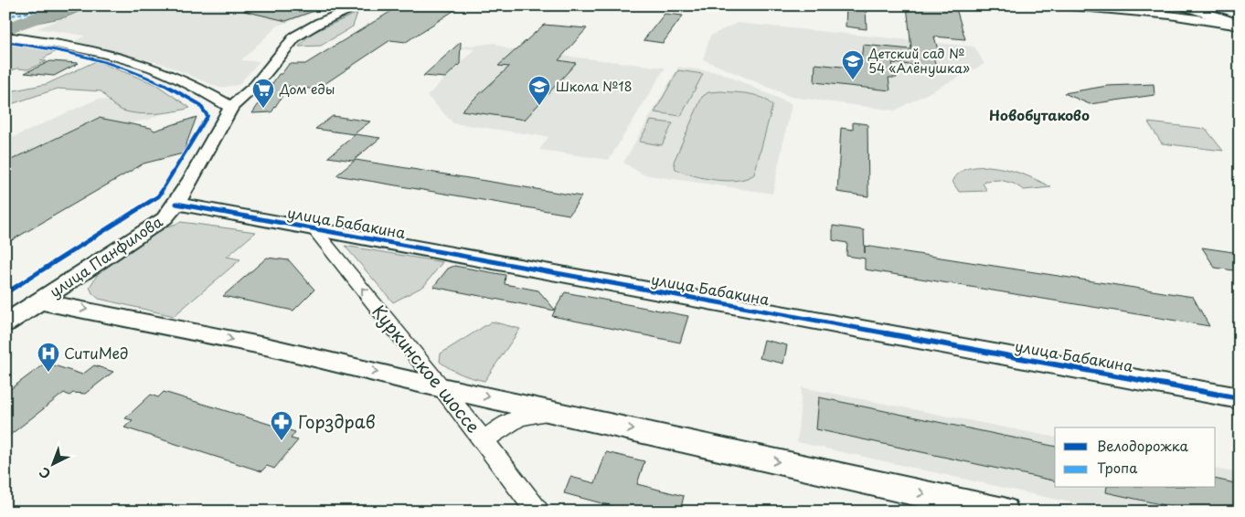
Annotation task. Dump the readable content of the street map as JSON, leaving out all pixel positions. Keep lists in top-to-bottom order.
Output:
{
  "streets": {
    "street": ["улица Бабакина", "улица Панфилова", "Куркинское шоссе"]
  },
  "crossings": [
    ["улица Бабакина", "улица Панфилова"],
    ["улица Бабакина", "Куркинское шоссе"]
  ],
  "one_way": ["Куркинское шоссе"],
  "districts": ["Новобутаково"],
  "places": {
    "school or university": ["Детский сад № 54 «Алёнушка»", "Школа №18"],
    "supermarket": ["Дом еды"],
    "hospital": ["СитиМед"],
    "pharmacy": ["Горздрав"]
  },
  "legend": ["Велодорожка", "Тропа"],
  "north": "bottom left"
}
